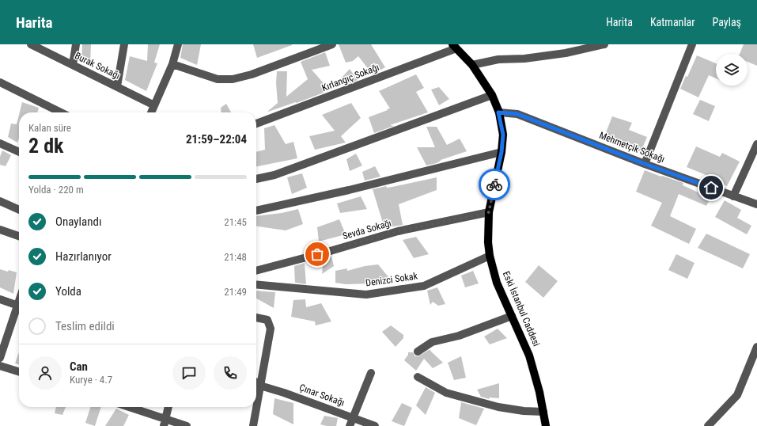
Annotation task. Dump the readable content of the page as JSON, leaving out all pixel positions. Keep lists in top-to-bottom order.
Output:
{
  "streets": {
    "main road": ["Eski İstanbul Caddesi"],
    "street": [
      "Burak Sokağı",
      "Kırlangıç Sokağı",
      "Mehmetçik Sokağı",
      "Sevda Sokağı",
      "Denizci Sokak",
      "Çınar Sokağı"
    ]
  },
  "crossings": [
    ["Kırlangıç Sokağı", "Eski İstanbul Caddesi"],
    ["Mehmetçik Sokağı", "Eski İstanbul Caddesi"],
    ["Sevda Sokağı", "Eski İstanbul Caddesi"],
    ["Denizci Sokak", "Eski İstanbul Caddesi"]
  ],
  "page": {
    "header": "Harita",
    "nav": ["Harita", "Katmanlar", "Paylaş"],
    "heading": ["2 dk", "Kalan süre", "21:59–22:04"],
    "panel": ["Can", "Kurye · 4.7"],
    "bar": "Yolda · 220 m",
    "list": [
      ["Onaylandı", "21:45"],
      ["Hazırlanıyor", "21:48"],
      ["Yolda", "21:49"],
      "Teslim edildi"
    ]
  }
}
